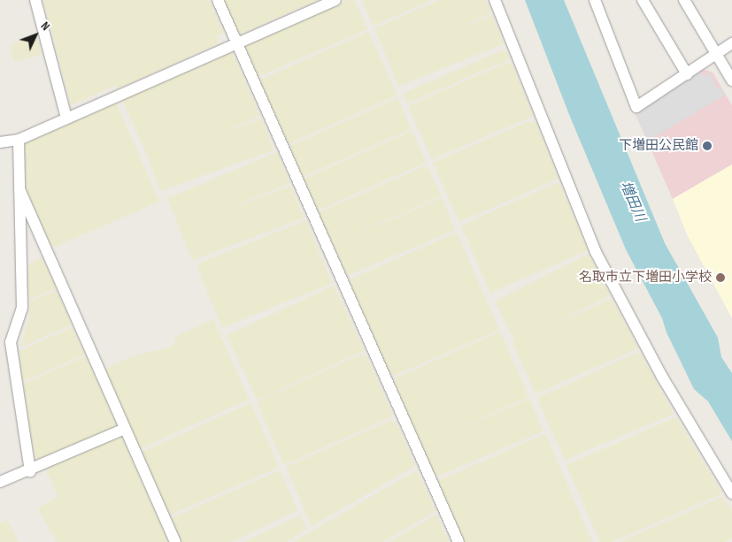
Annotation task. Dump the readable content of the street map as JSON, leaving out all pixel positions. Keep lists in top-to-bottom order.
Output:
{
  "water": ["増田川"],
  "places": ["下増田公民館", "名取市立下増田小学校"],
  "north": "top right"
}
